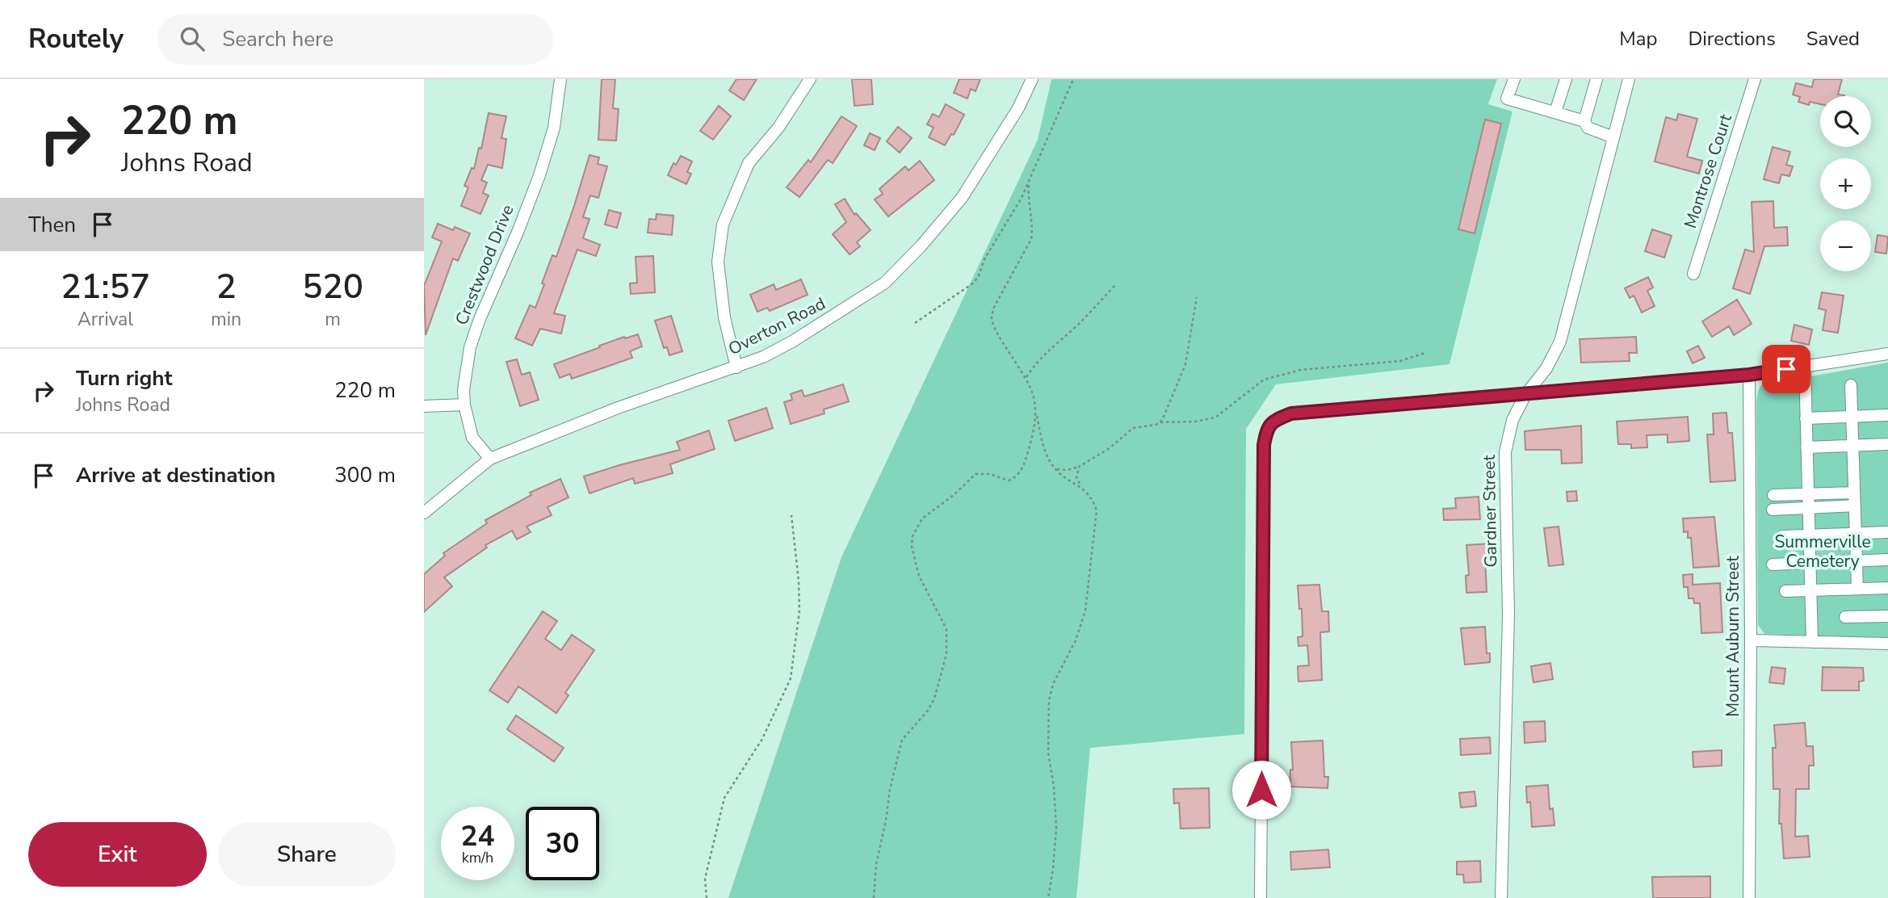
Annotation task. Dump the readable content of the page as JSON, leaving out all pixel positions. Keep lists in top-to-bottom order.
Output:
{
  "streets": {
    "street": [
      "Montrose Court",
      "Crestwood Drive",
      "Overton Road",
      "Gardner Street",
      "Mount Auburn Street"
    ]
  },
  "crossings": [
    ["Crestwood Drive", "Overton Road"]
  ],
  "parks": ["Summerville Cemetery"],
  "page": {
    "header": "Routely",
    "search": "Search here",
    "nav": ["Map", "Directions", "Saved"],
    "turn": ["220 m", "Johns Road"],
    "map_buttons": ["+", "−"],
    "then": "Then",
    "eta": [
      "21:57",
      "Arrival",
      "2",
      "min",
      "520",
      "m"
    ],
    "list": [
      {
        "name": "Turn right",
        "note": "Johns Road",
        "value": "220 m"
      },
      {
        "name": "Arrive at destination",
        "value": "300 m"
      }
    ],
    "speed": "24 km/h",
    "limit": "30",
    "buttons": ["Exit", "Share"]
  }
}
